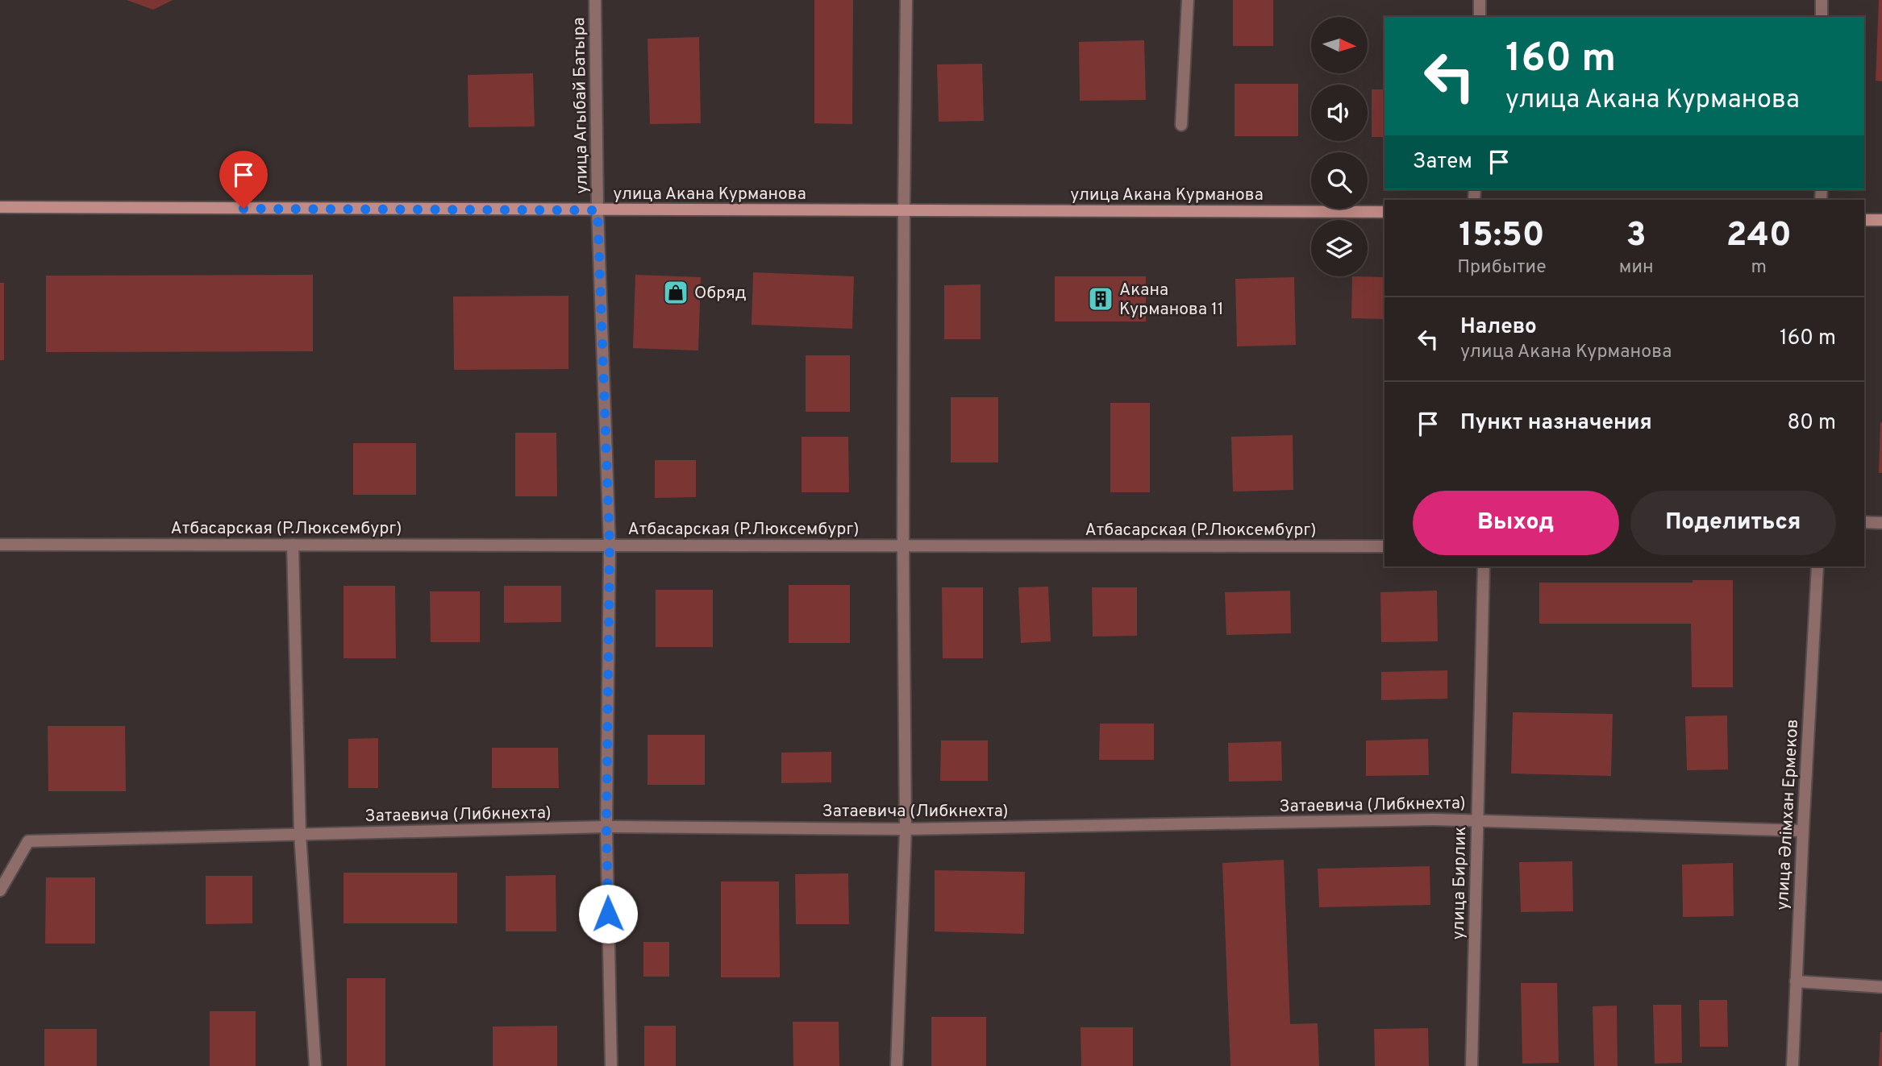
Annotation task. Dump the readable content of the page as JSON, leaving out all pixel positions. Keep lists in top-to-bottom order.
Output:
{
  "streets": {
    "main road": ["улица Акана Курманова"],
    "street": [
      "улица Агыбай Батыра",
      "Атбасарская (Р.Люксембург)",
      "Затаевича (Либкнехта)",
      "улица Әлімхан Ермеков",
      "улица Бирлик"
    ]
  },
  "crossings": [
    ["улица Агыбай Батыра", "улица Акана Курманова"],
    ["улица Агыбай Батыра", "Атбасарская (Р.Люксембург)"],
    ["улица Агыбай Батыра", "Затаевича (Либкнехта)"],
    ["Затаевича (Либкнехта)", "улица Әлімхан Ермеков"],
    ["Затаевича (Либкнехта)", "улица Бирлик"]
  ],
  "places": {
    "shop": ["Обряд"],
    "building": ["Акана Курманова 11"]
  },
  "north": "right",
  "page": {
    "turn": ["160 m", "улица Акана Курманова"],
    "then": "Затем",
    "eta": [
      "15:50",
      "Прибытие",
      "3",
      "мин",
      "240",
      "m"
    ],
    "list": [
      {
        "name": "Налево",
        "note": "улица Акана Курманова",
        "value": "160 m"
      },
      {
        "name": "Пункт назначения",
        "value": "80 m"
      }
    ],
    "buttons": ["Выход", "Поделиться"]
  }
}
